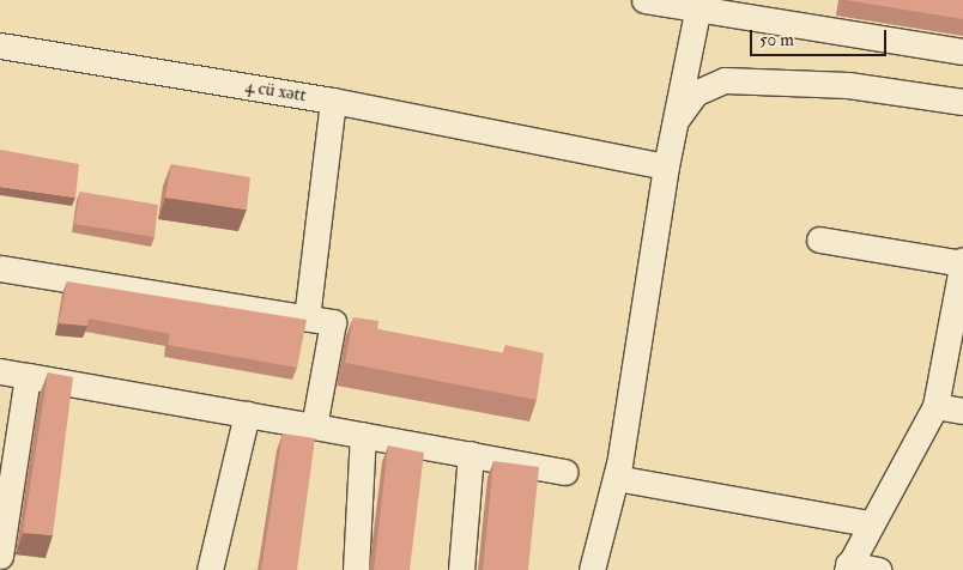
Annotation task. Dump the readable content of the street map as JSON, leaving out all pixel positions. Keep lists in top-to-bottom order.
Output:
{
  "streets": {
    "street": ["4 cü xətt"]
  },
  "scale_bar": "50 m"
}
